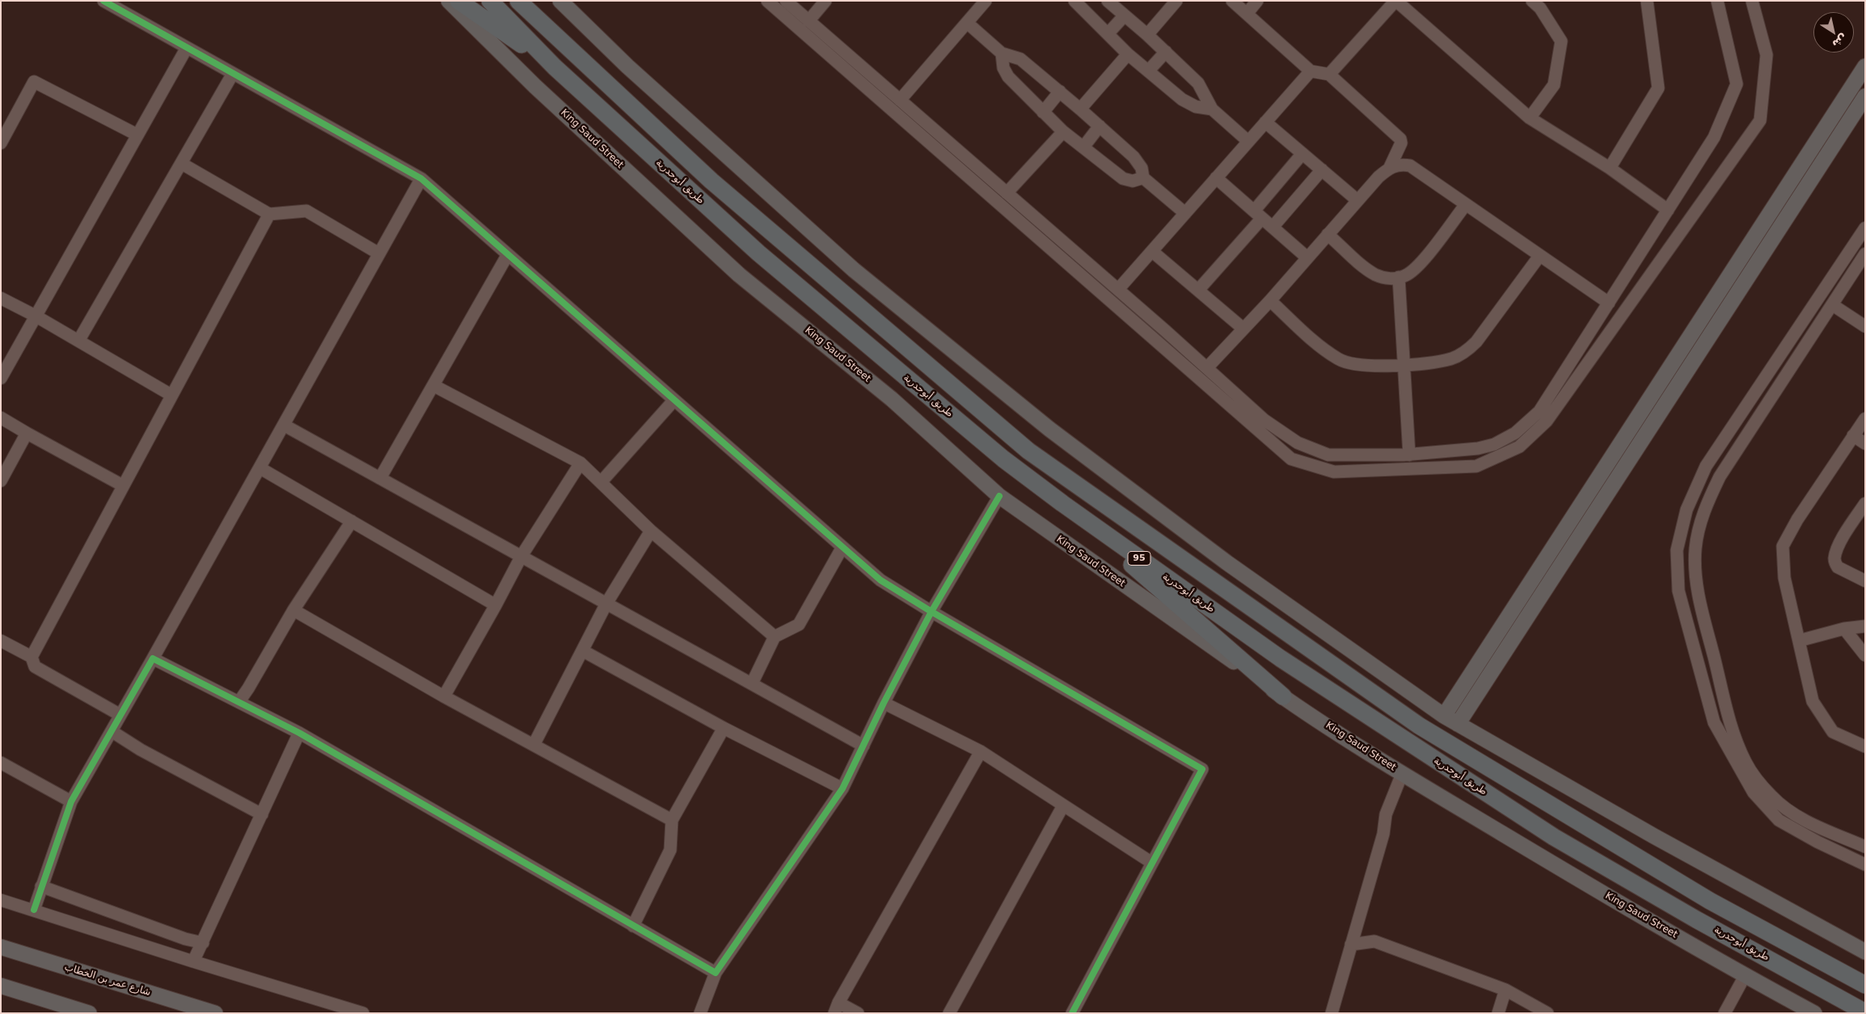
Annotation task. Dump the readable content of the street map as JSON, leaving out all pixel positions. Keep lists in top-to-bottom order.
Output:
{
  "streets": {
    "highway": ["طريق أبوحدرية", "95"],
    "main road": ["King Saud Street", "شارع عمر بن الخطاب"]
  },
  "north": "bottom right"
}
